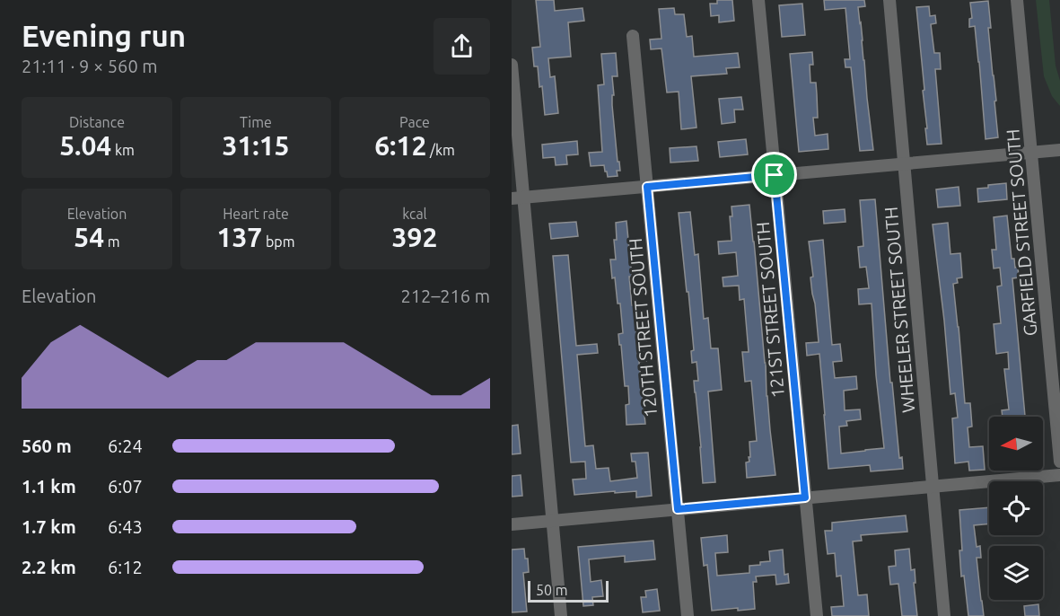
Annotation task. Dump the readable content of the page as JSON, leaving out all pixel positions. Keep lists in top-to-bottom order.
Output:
{
  "streets": {
    "street": [
      "GARFIELD STREET SOUTH",
      "121ST STREET SOUTH",
      "WHEELER STREET SOUTH",
      "120TH STREET SOUTH"
    ]
  },
  "scale_bar": "50 m",
  "north": "left",
  "page": {
    "heading": ["Evening run", "21:11 · 9 × 560 m"],
    "stats": [
      ["Distance", "5.04 km"],
      ["Time", "31:15"],
      ["Pace", "6:12 /km"],
      ["Elevation", "54 m"],
      ["Heart rate", "137 bpm"],
      ["kcal", "392"]
    ],
    "chart": ["Elevation", "212–216 m"],
    "list": [
      {
        "name": "560 m",
        "note": "6:24"
      },
      {
        "name": "1.1 km",
        "note": "6:07"
      },
      {
        "name": "1.7 km",
        "note": "6:43"
      },
      {
        "name": "2.2 km",
        "note": "6:12"
      }
    ],
    "scale": "50 m"
  }
}
